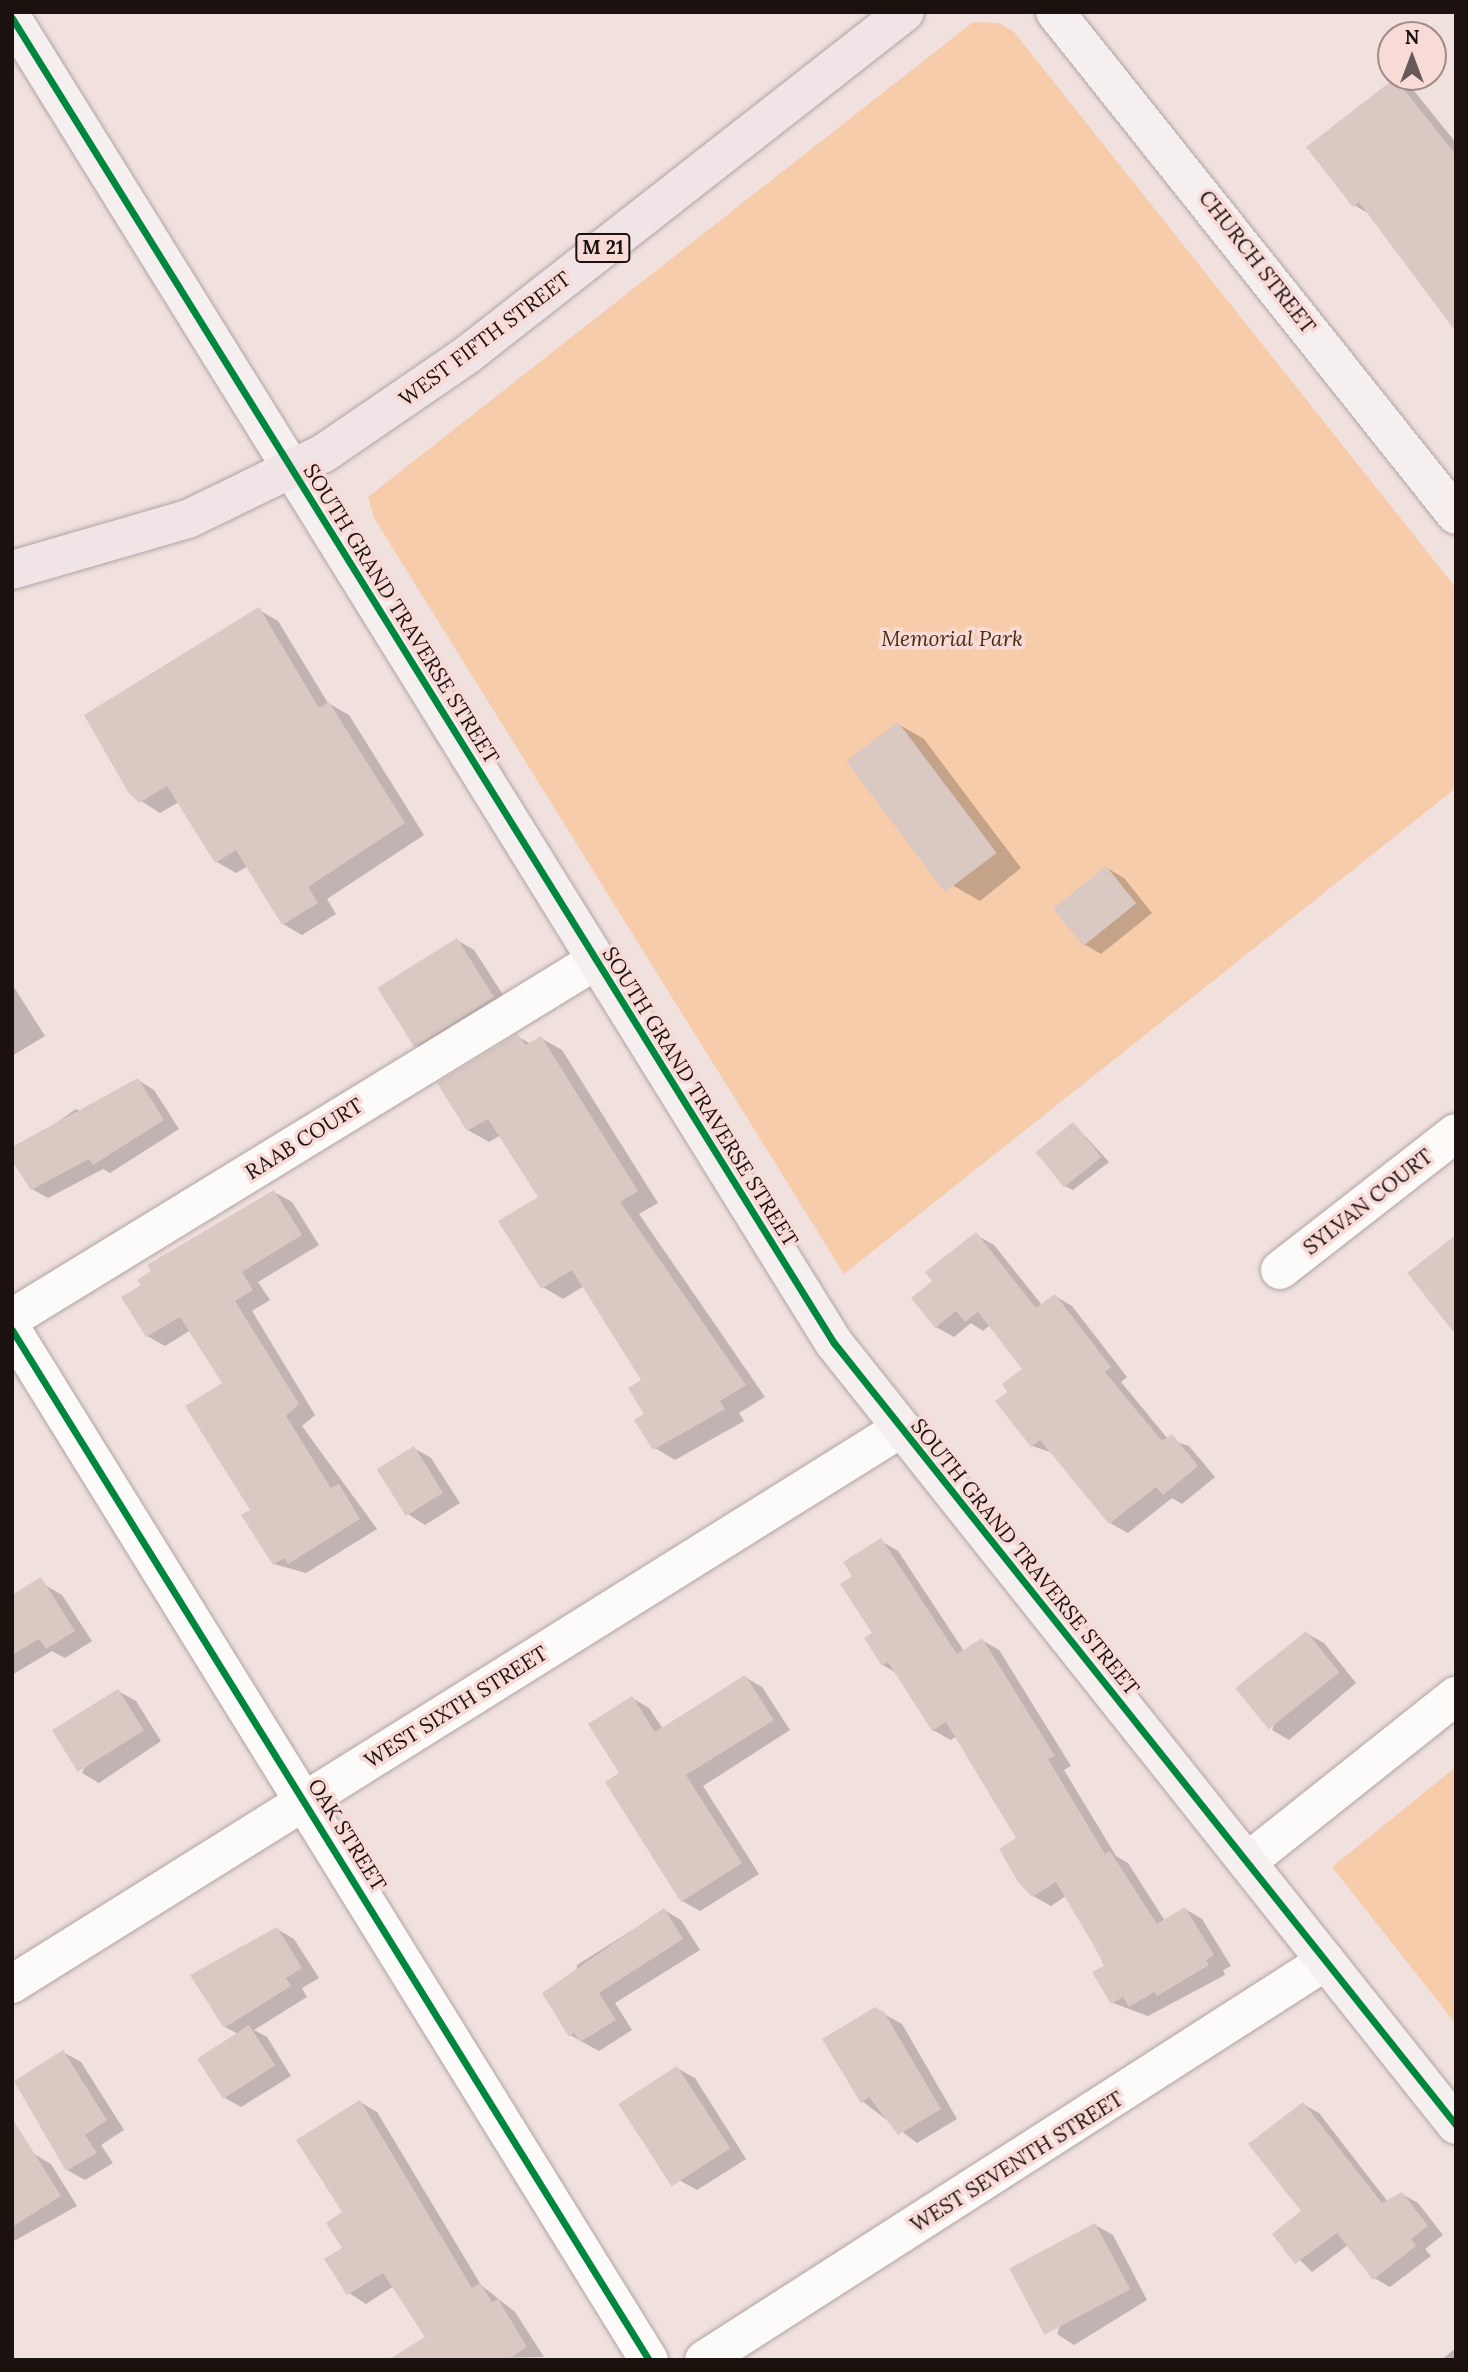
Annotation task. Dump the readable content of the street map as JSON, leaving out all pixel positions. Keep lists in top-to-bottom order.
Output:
{
  "streets": {
    "main road": [
      "M 21",
      "CHURCH STREET",
      "WEST FIFTH STREET",
      "SOUTH GRAND TRAVERSE STREET"
    ],
    "street": [
      "RAAB COURT",
      "SYLVAN COURT",
      "WEST SIXTH STREET",
      "OAK STREET",
      "WEST SEVENTH STREET"
    ]
  },
  "crossings": [
    ["WEST FIFTH STREET", "SOUTH GRAND TRAVERSE STREET"],
    ["SOUTH GRAND TRAVERSE STREET", "RAAB COURT"],
    ["SOUTH GRAND TRAVERSE STREET", "WEST SIXTH STREET"],
    ["SOUTH GRAND TRAVERSE STREET", "WEST SEVENTH STREET"],
    ["WEST SIXTH STREET", "OAK STREET"]
  ],
  "parks": ["Memorial Park"],
  "north": "top"
}
